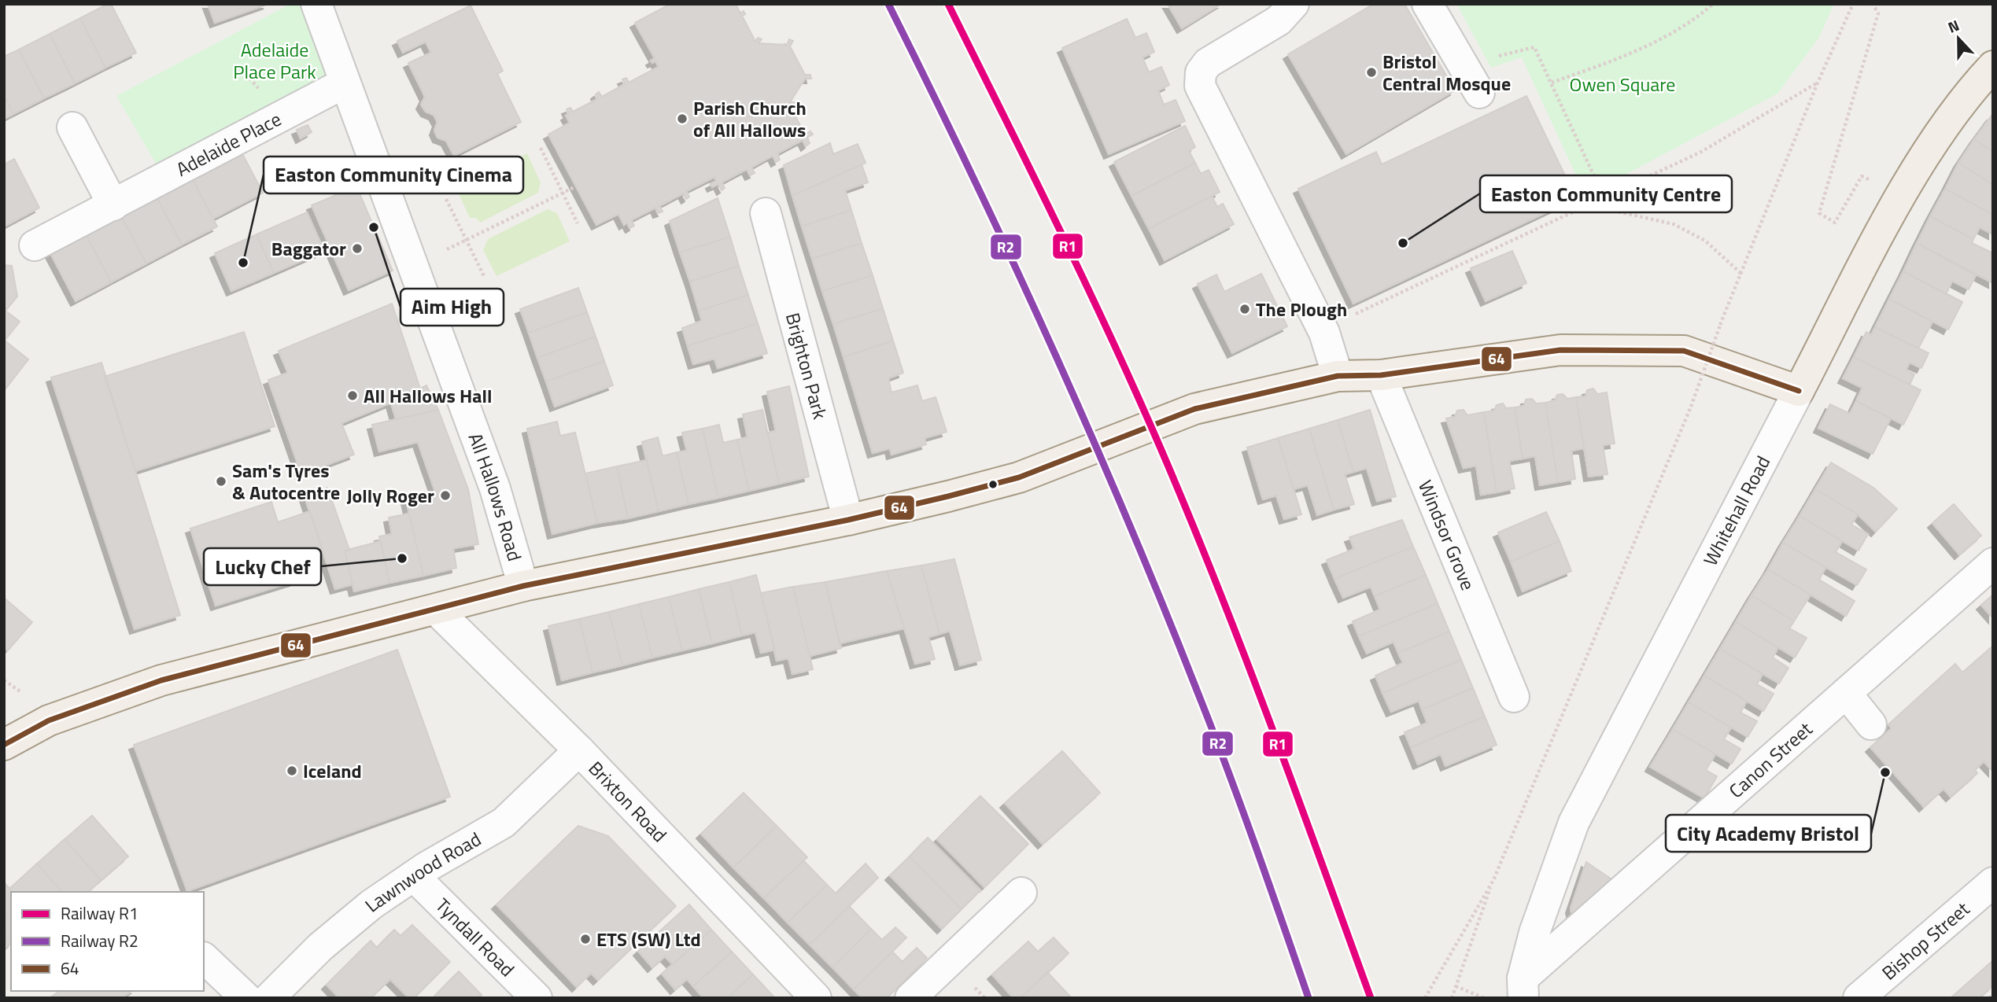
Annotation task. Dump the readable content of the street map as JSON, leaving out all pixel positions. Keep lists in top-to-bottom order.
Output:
{
  "streets": {
    "main road": ["Whitehall Road"],
    "street": [
      "Adelaide Place",
      "Brighton Park",
      "All Hallows Road",
      "Windsor Grove",
      "Canon Street",
      "Brixton Road",
      "Lawnwood Road",
      "Tyndall Road",
      "Bishop Street"
    ]
  },
  "crossings": [
    ["Adelaide Place", "All Hallows Road"],
    ["Whitehall Road", "Canon Street"],
    ["Brixton Road", "Lawnwood Road"],
    ["Lawnwood Road", "Tyndall Road"]
  ],
  "parks": ["Adelaide Place Park", "Owen Square"],
  "places": [
    "Bristol Central Mosque",
    "Parish Church of All Hallows",
    "Aim High",
    "Easton Community Centre",
    "Baggator",
    "Easton Community Cinema",
    "The Plough",
    "All Hallows Hall",
    "Sam's Tyres & Autocentre",
    "Jolly Roger",
    "Lucky Chef",
    "Iceland",
    "City Academy Bristol",
    "ETS (SW) Ltd"
  ],
  "lines": ["rail line R1", "rail line R2", "transit line 64"],
  "legend": ["Railway R1", "Railway R2", "64"],
  "north": "top"
}
